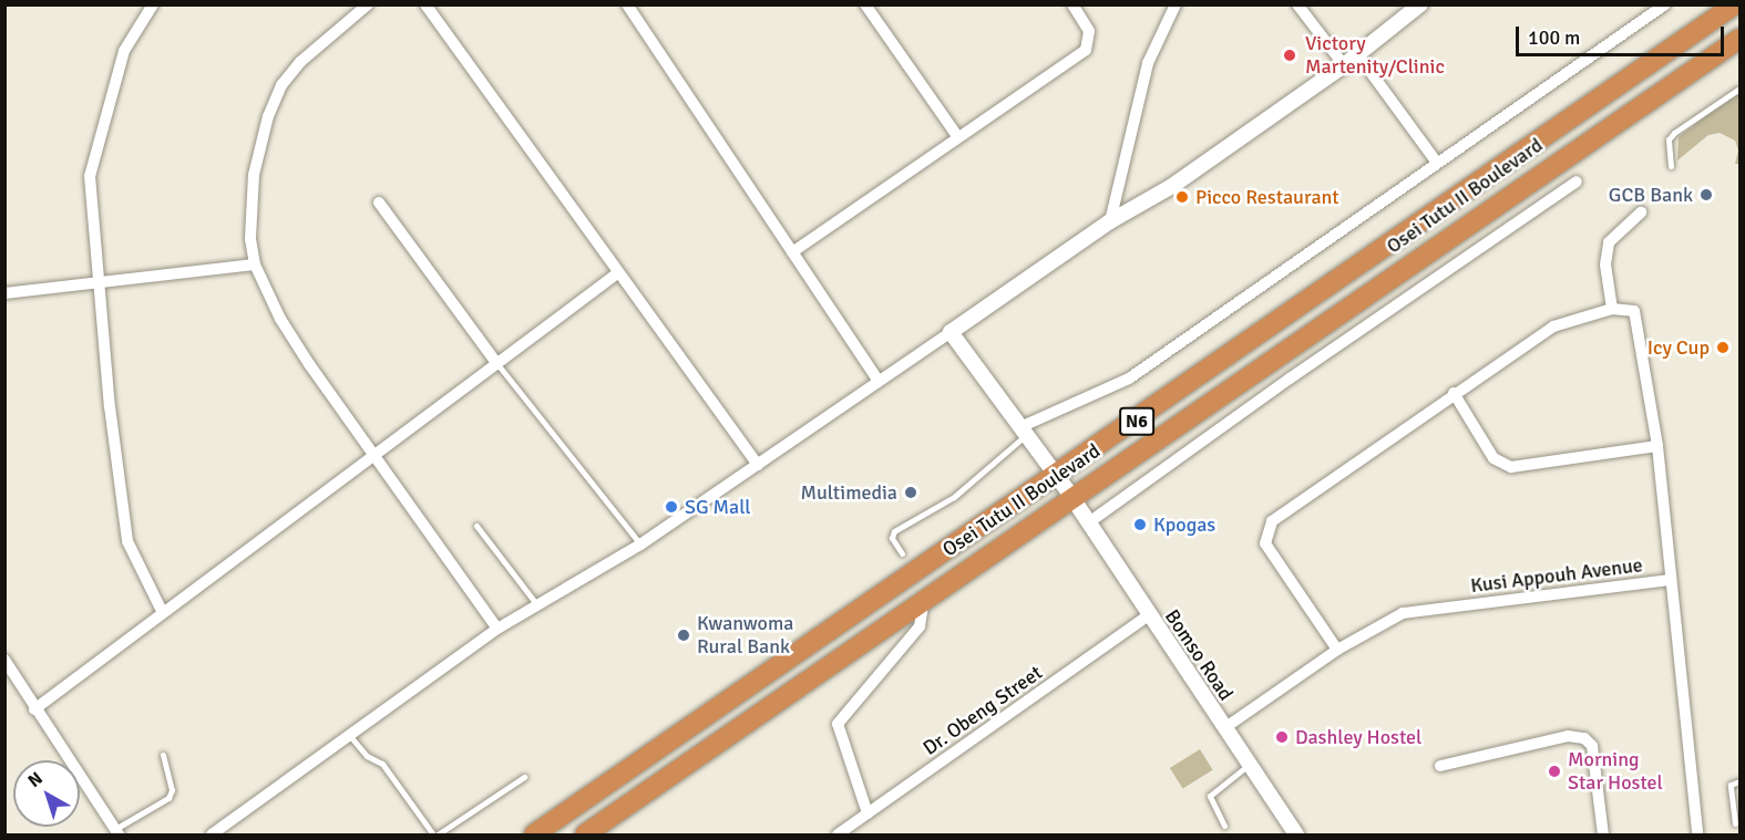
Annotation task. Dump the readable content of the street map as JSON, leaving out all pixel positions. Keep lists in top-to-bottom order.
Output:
{
  "streets": {
    "highway": ["Osei Tutu II Boulevard", "N6"],
    "street": ["Kusi Appouh Avenue", "Bomso Road", "Dr. Obeng Street"]
  },
  "crossings": [
    ["Osei Tutu II Boulevard", "Bomso Road"],
    ["Kusi Appouh Avenue", "Bomso Road"],
    ["Bomso Road", "Dr. Obeng Street"]
  ],
  "places": [
    "Victory Martenity/Clinic",
    "GCB Bank",
    "Picco Restaurant",
    "Icy Cup",
    "Multimedia",
    "SG Mall",
    "Kpogas",
    "Kwanwoma Rural Bank",
    "Dashley Hostel",
    "Morning Star Hostel"
  ],
  "scale_bar": "100 m",
  "north": "top left"
}
